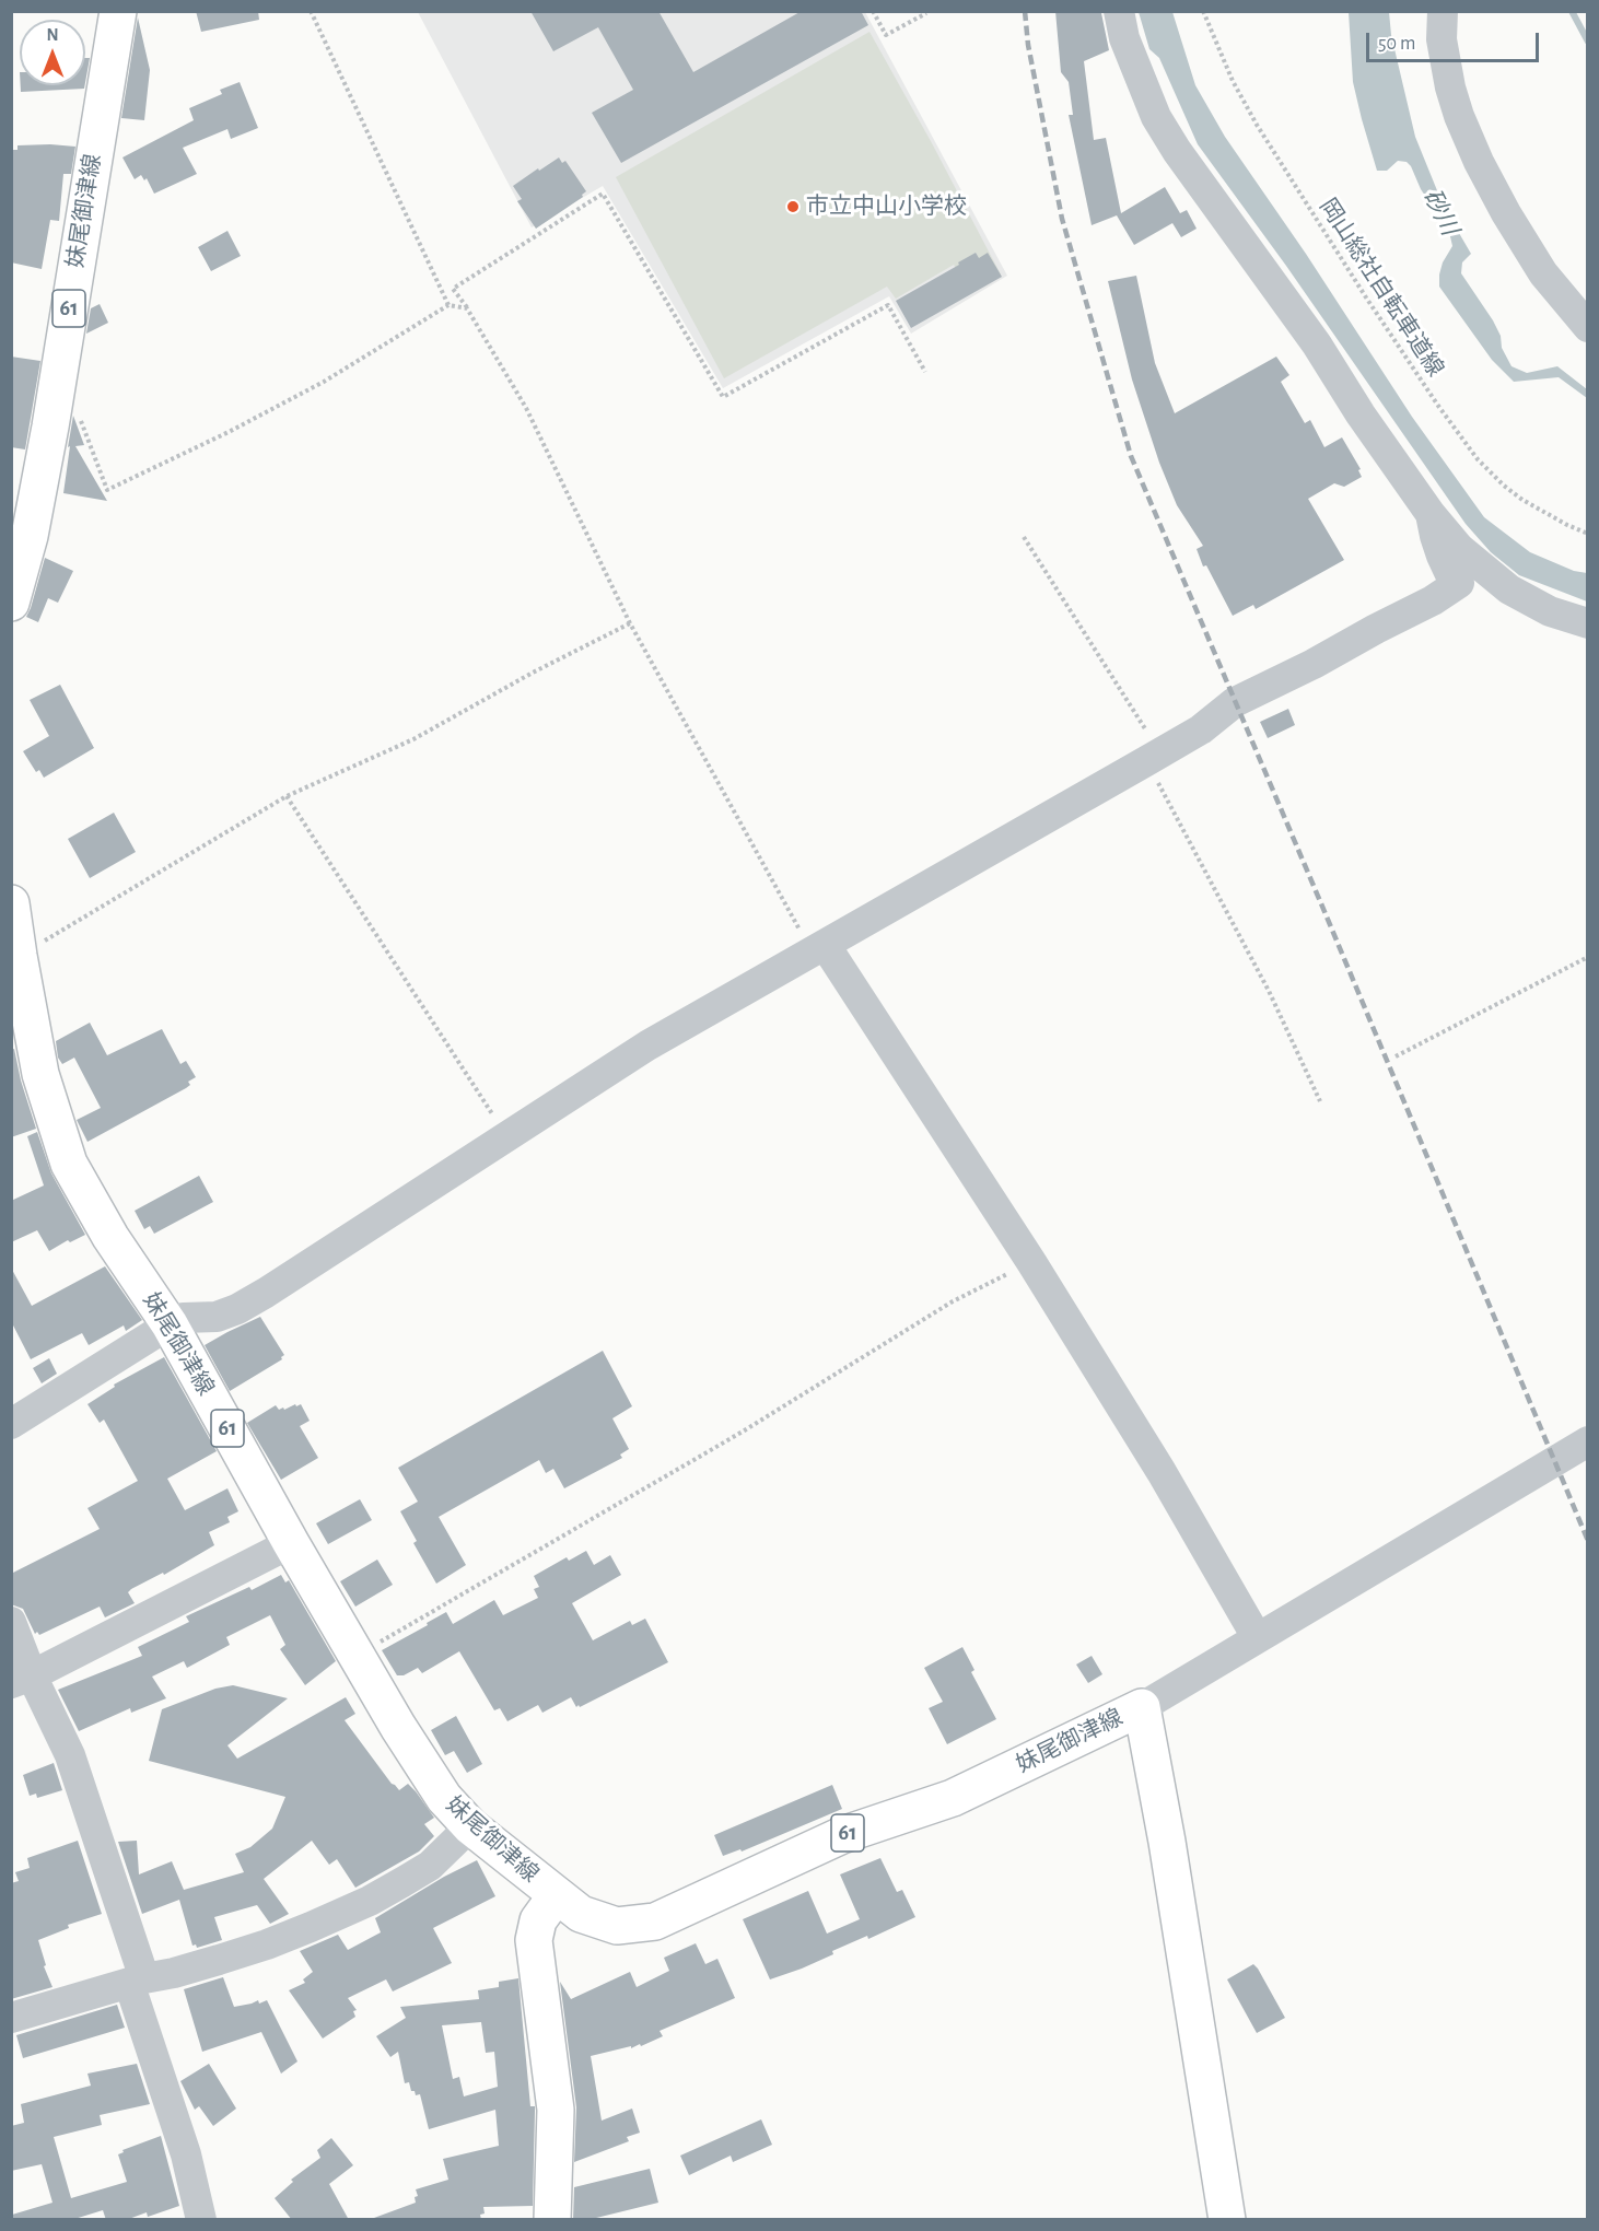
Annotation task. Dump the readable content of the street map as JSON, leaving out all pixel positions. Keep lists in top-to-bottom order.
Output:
{
  "streets": {
    "main road": ["妹尾御津線", "61"],
    "path": ["岡山総社自転車道線"]
  },
  "water": ["砂川"],
  "places": ["市立中山小学校"],
  "scale_bar": "50 m",
  "north": "top"
}
